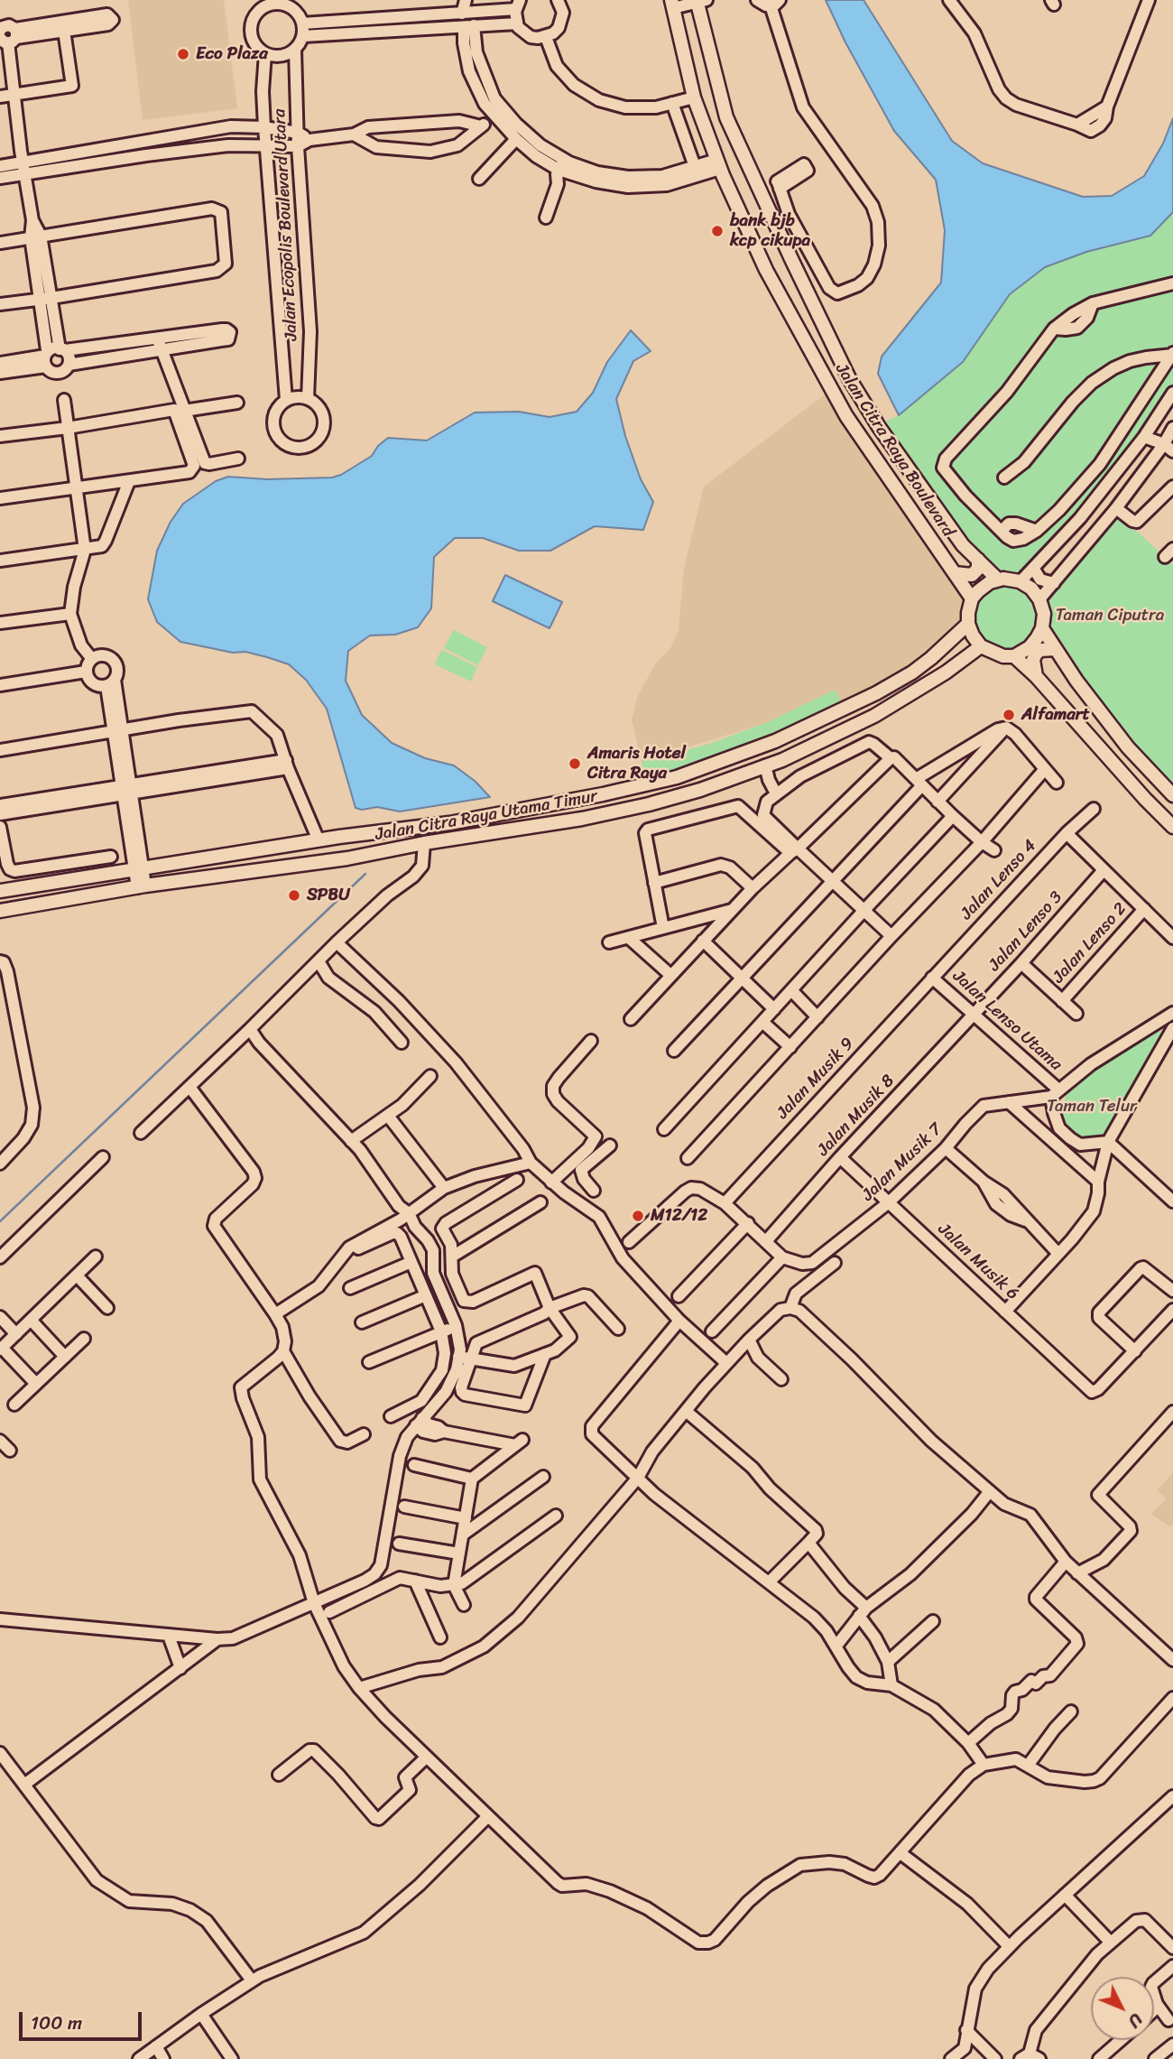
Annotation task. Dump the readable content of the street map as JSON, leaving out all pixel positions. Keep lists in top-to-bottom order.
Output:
{
  "streets": {
    "main road": ["Jalan Citra Raya Boulevard", "Jalan Citra Raya Utama Timur"],
    "street": [
      "Jalan Ecopolis Boulevard Utara",
      "Jalan Lenso 4",
      "Jalan Lenso 3",
      "Jalan Lenso 2",
      "Jalan Lenso Utama",
      "Jalan Musik 9",
      "Jalan Musik 8",
      "Jalan Musik 7",
      "Jalan Musik 6"
    ]
  },
  "crossings": [
    ["Jalan Citra Raya Boulevard", "Jalan Citra Raya Utama Timur"],
    ["Jalan Lenso 4", "Jalan Lenso Utama"],
    ["Jalan Lenso 4", "Jalan Musik 9"],
    ["Jalan Lenso 3", "Jalan Lenso 2"],
    ["Jalan Lenso 3", "Jalan Lenso Utama"],
    ["Jalan Lenso 3", "Jalan Musik 8"],
    ["Jalan Lenso Utama", "Jalan Musik 9"],
    ["Jalan Lenso Utama", "Jalan Musik 8"],
    ["Jalan Lenso Utama", "Jalan Musik 7"],
    ["Jalan Musik 8", "Jalan Musik 6"],
    ["Jalan Musik 7", "Jalan Musik 6"]
  ],
  "parks": ["Taman Ciputra", "Taman Telur"],
  "places": [
    "Eco Plaza",
    "bank bjb kcp cikupa",
    "Alfamart",
    "Amaris Hotel Citra Raya",
    "SPBU",
    "M12/12"
  ],
  "scale_bar": "100 m",
  "north": "bottom right"
}
